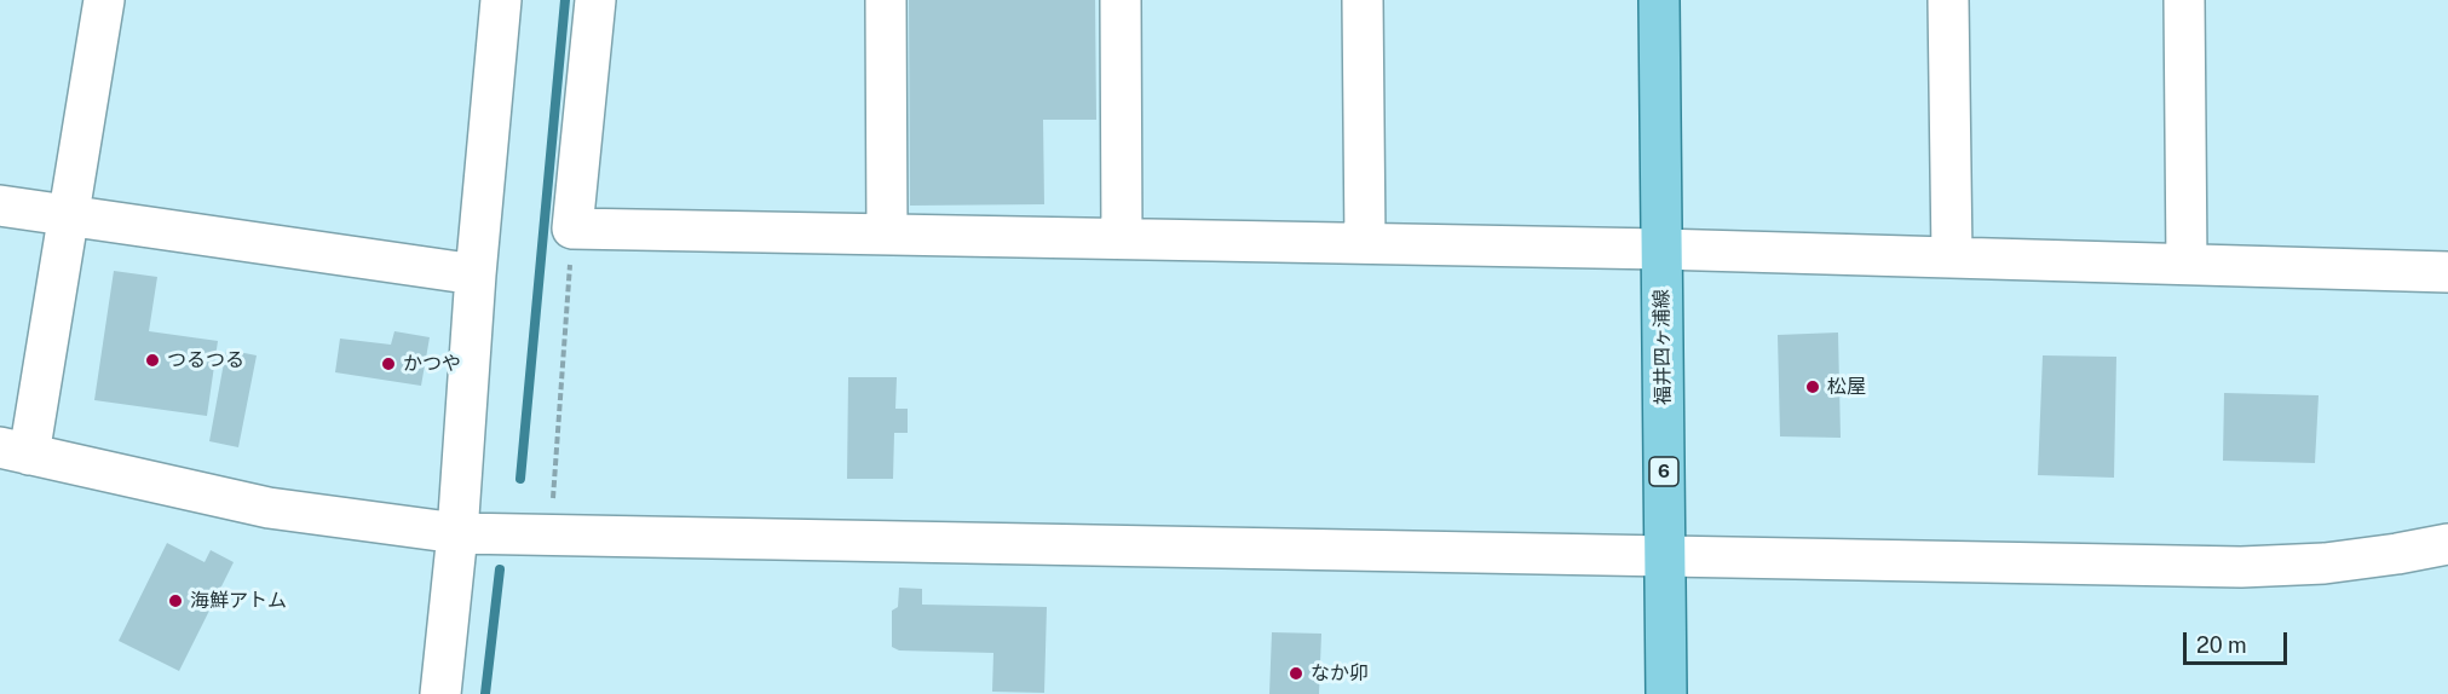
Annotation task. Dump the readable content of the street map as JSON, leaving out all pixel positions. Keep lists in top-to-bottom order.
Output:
{
  "streets": {
    "main road": ["福井四ヶ浦線", "6"]
  },
  "places": [
    "つるつる",
    "かつや",
    "松屋",
    "海鮮アトム",
    "なか卯"
  ],
  "scale_bar": "20 m"
}
